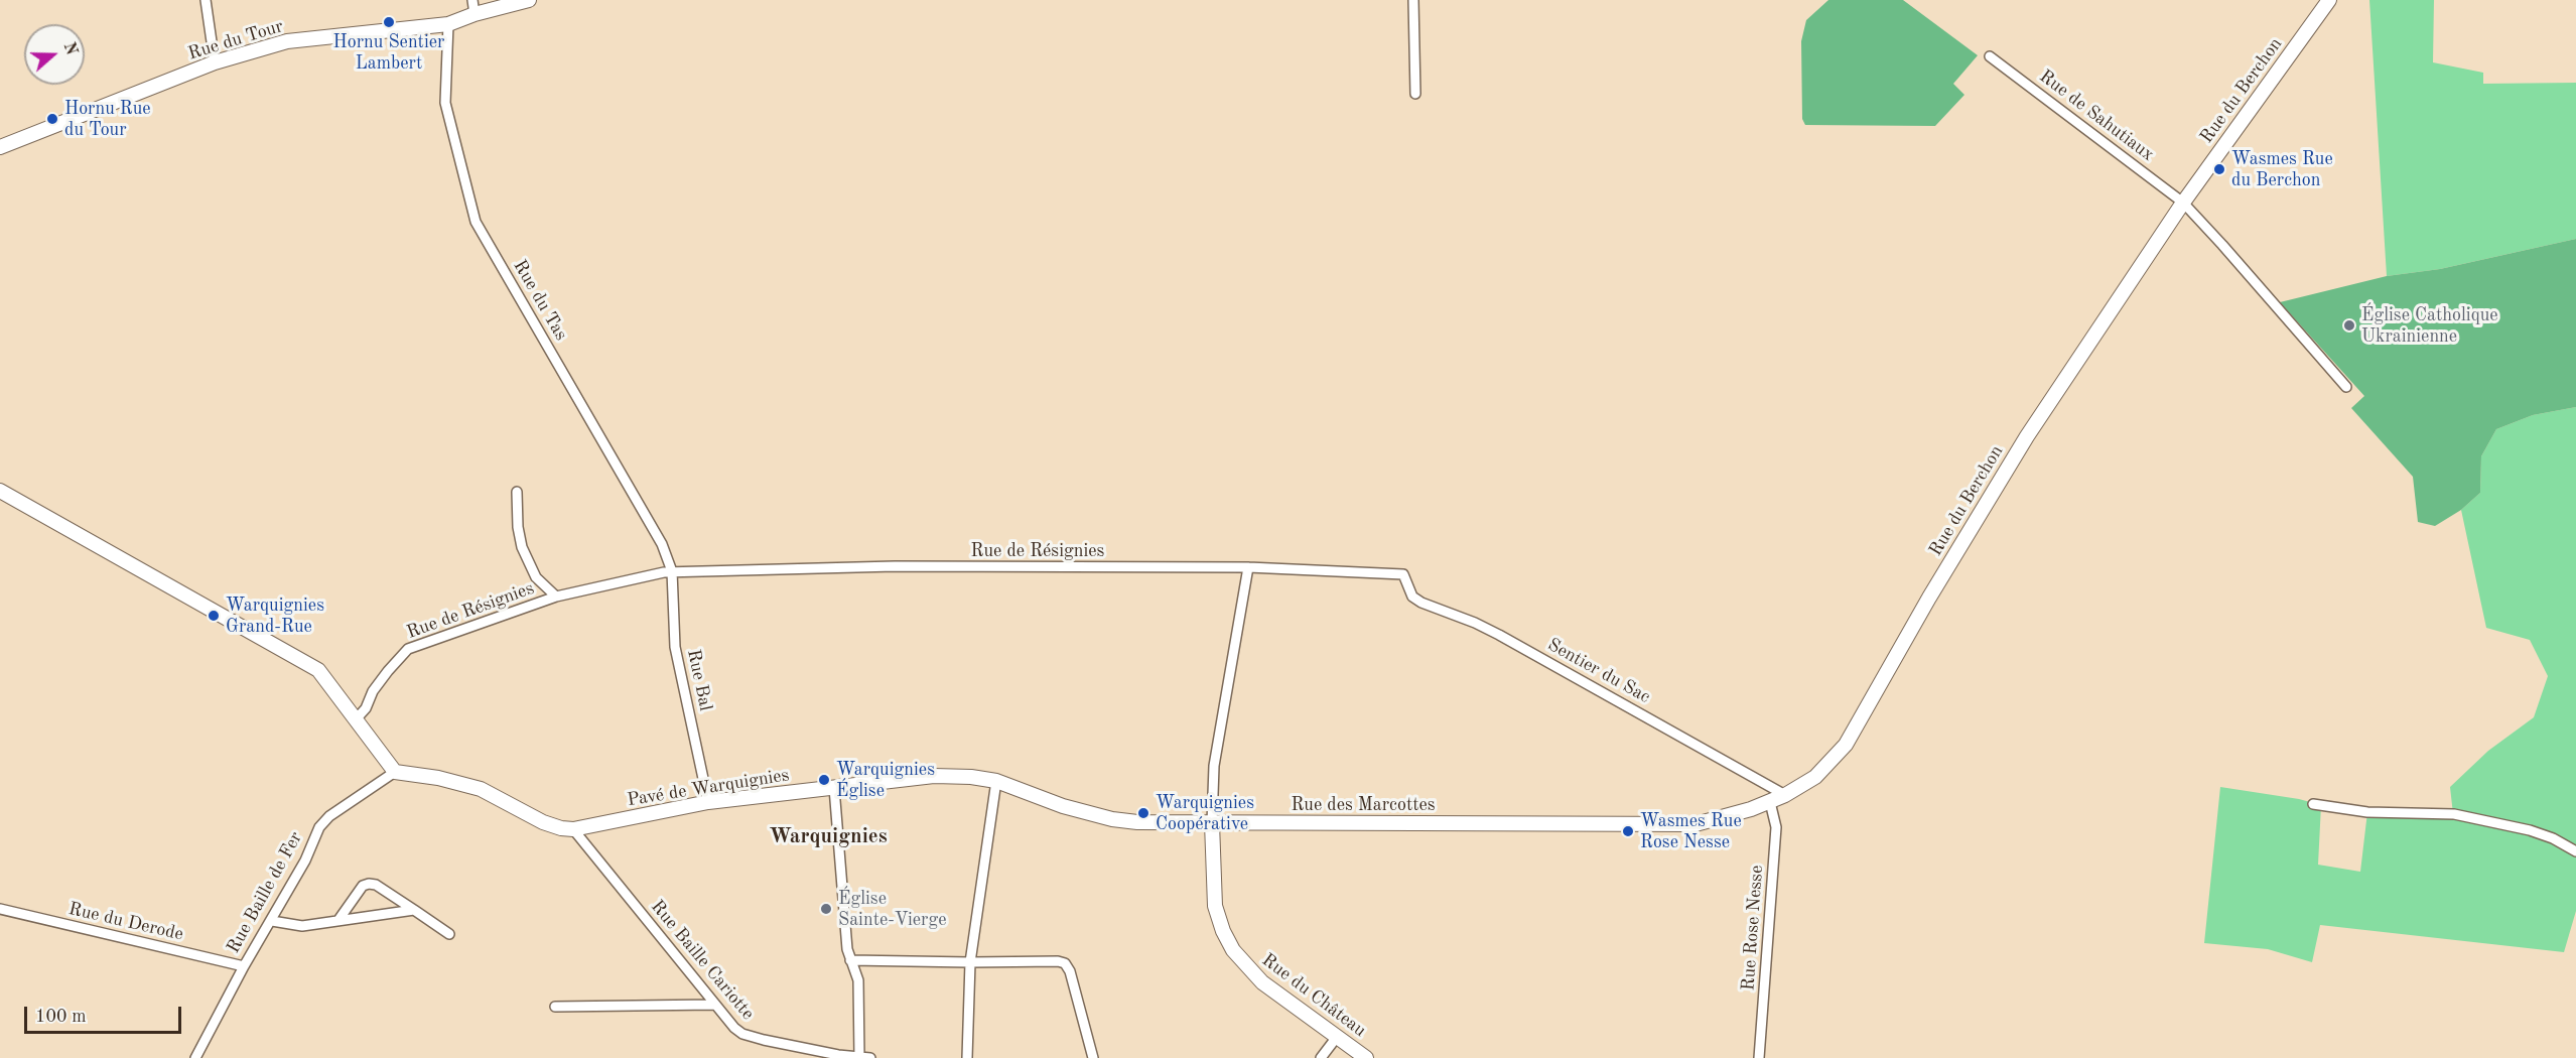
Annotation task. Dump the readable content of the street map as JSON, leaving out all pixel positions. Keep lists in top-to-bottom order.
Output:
{
  "streets": {
    "street": [
      "Rue du Tour",
      "Rue du Berchon",
      "Rue de Sahutiaux",
      "Rue du Tas",
      "Rue de Résignies",
      "Sentier du Sac",
      "Rue Bal",
      "Pavé de Warquignies",
      "Rue des Marcottes",
      "Rue Baille de Fer",
      "Rue du Derode",
      "Rue Rose Nesse",
      "Rue Baille Cariotte",
      "Rue du Château"
    ]
  },
  "crossings": [
    ["Rue du Tour", "Rue du Tas"],
    ["Rue du Berchon", "Rue de Sahutiaux"],
    ["Rue du Berchon", "Sentier du Sac"],
    ["Rue du Berchon", "Rue des Marcottes"],
    ["Rue du Berchon", "Rue Rose Nesse"],
    ["Rue du Tas", "Rue de Résignies"],
    ["Rue du Tas", "Rue Bal"],
    ["Rue de Résignies", "Sentier du Sac"],
    ["Rue de Résignies", "Rue Bal"],
    ["Rue Bal", "Pavé de Warquignies"],
    ["Pavé de Warquignies", "Rue des Marcottes"],
    ["Pavé de Warquignies", "Rue Baille de Fer"],
    ["Pavé de Warquignies", "Rue Baille Cariotte"],
    ["Pavé de Warquignies", "Rue du Château"],
    ["Rue des Marcottes", "Rue Rose Nesse"],
    ["Rue des Marcottes", "Rue du Château"],
    ["Rue Baille de Fer", "Rue du Derode"]
  ],
  "districts": ["Warquignies"],
  "places": [
    "Hornu Sentier Lambert",
    "Hornu Rue du Tour",
    "Wasmes Rue du Berchon",
    "Église Catholique Ukrainienne",
    "Warquignies Grand-Rue",
    "Warquignies Église",
    "Warquignies Coopérative",
    "Wasmes Rue Rose Nesse",
    "Église Sainte-Vierge"
  ],
  "scale_bar": "100 m",
  "north": "right"
}
